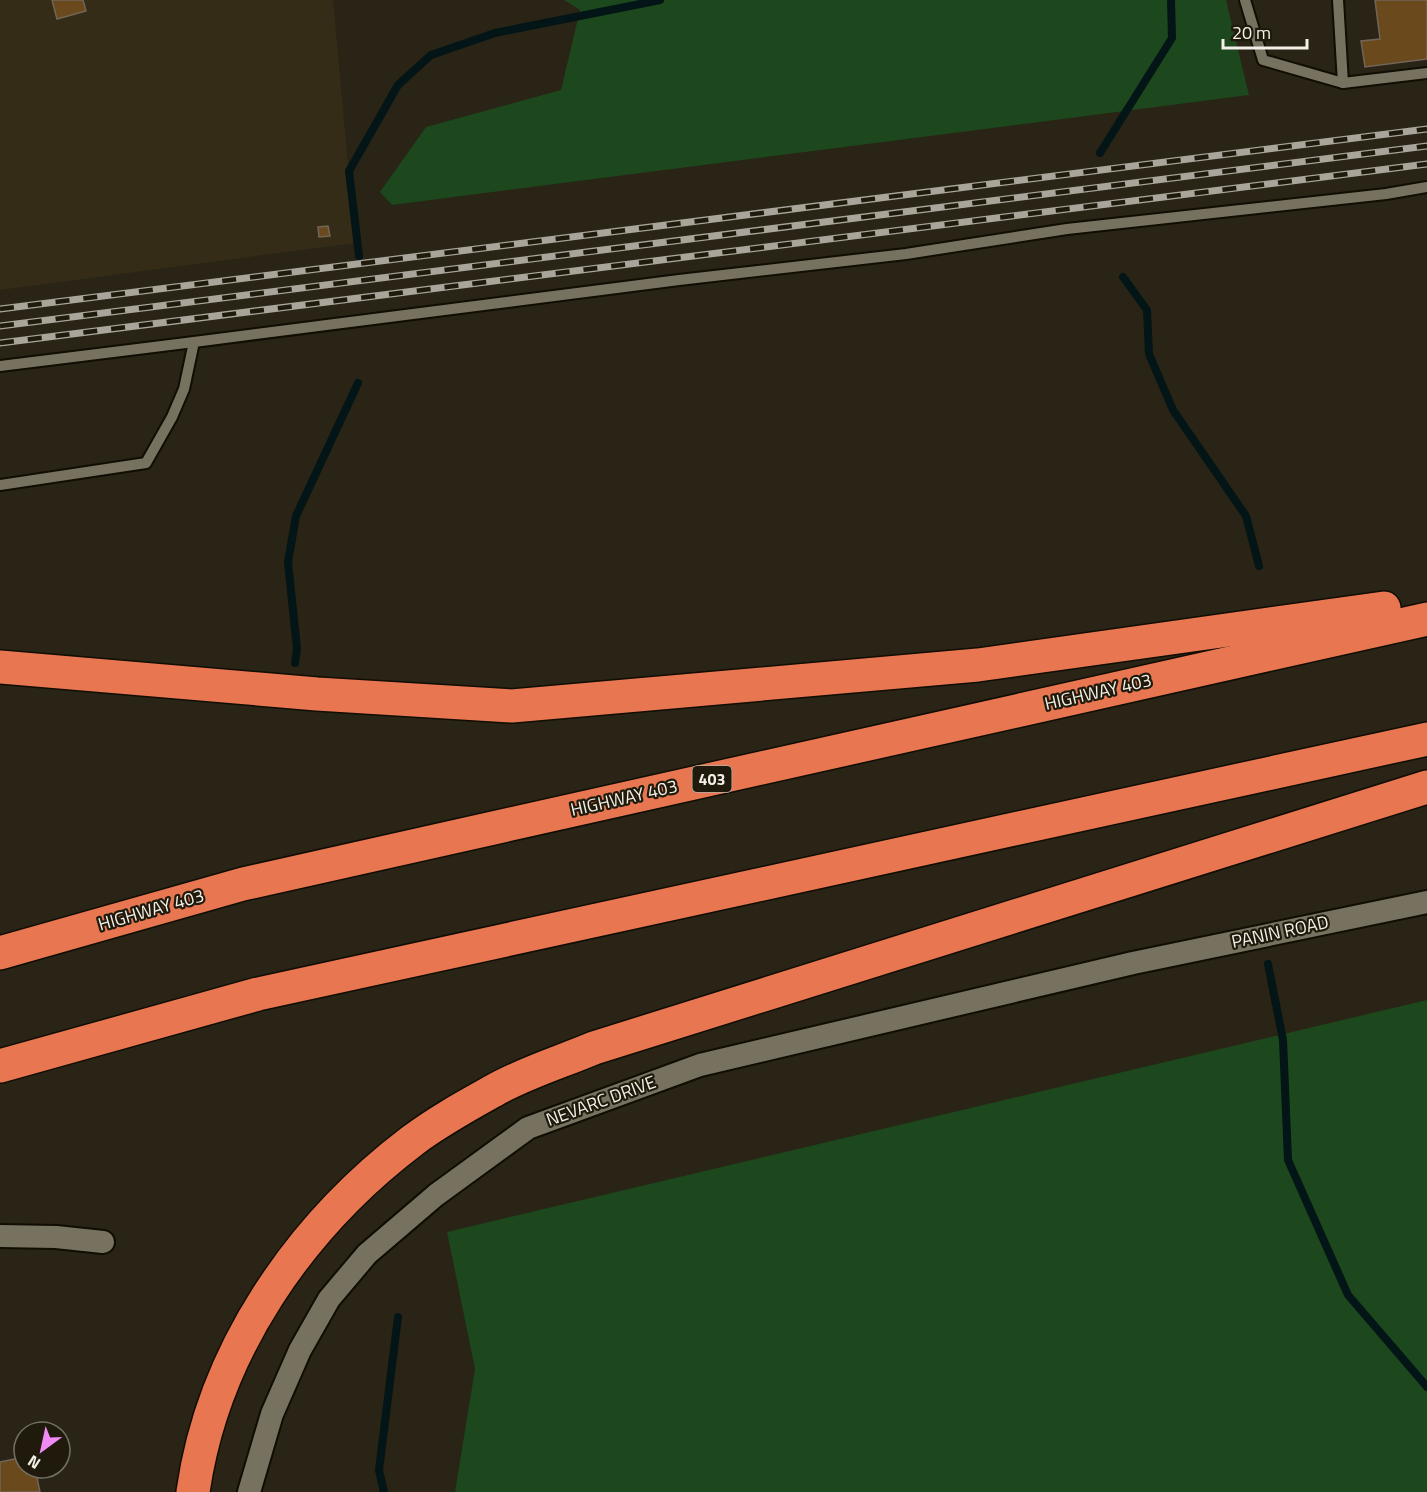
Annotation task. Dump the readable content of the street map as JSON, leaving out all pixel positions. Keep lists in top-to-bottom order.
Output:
{
  "streets": {
    "highway": ["HIGHWAY 403", "403"],
    "street": ["PANIN ROAD", "NEVARC DRIVE"]
  },
  "crossings": [
    ["PANIN ROAD", "NEVARC DRIVE"]
  ],
  "scale_bar": "20 m",
  "north": "bottom left"
}
